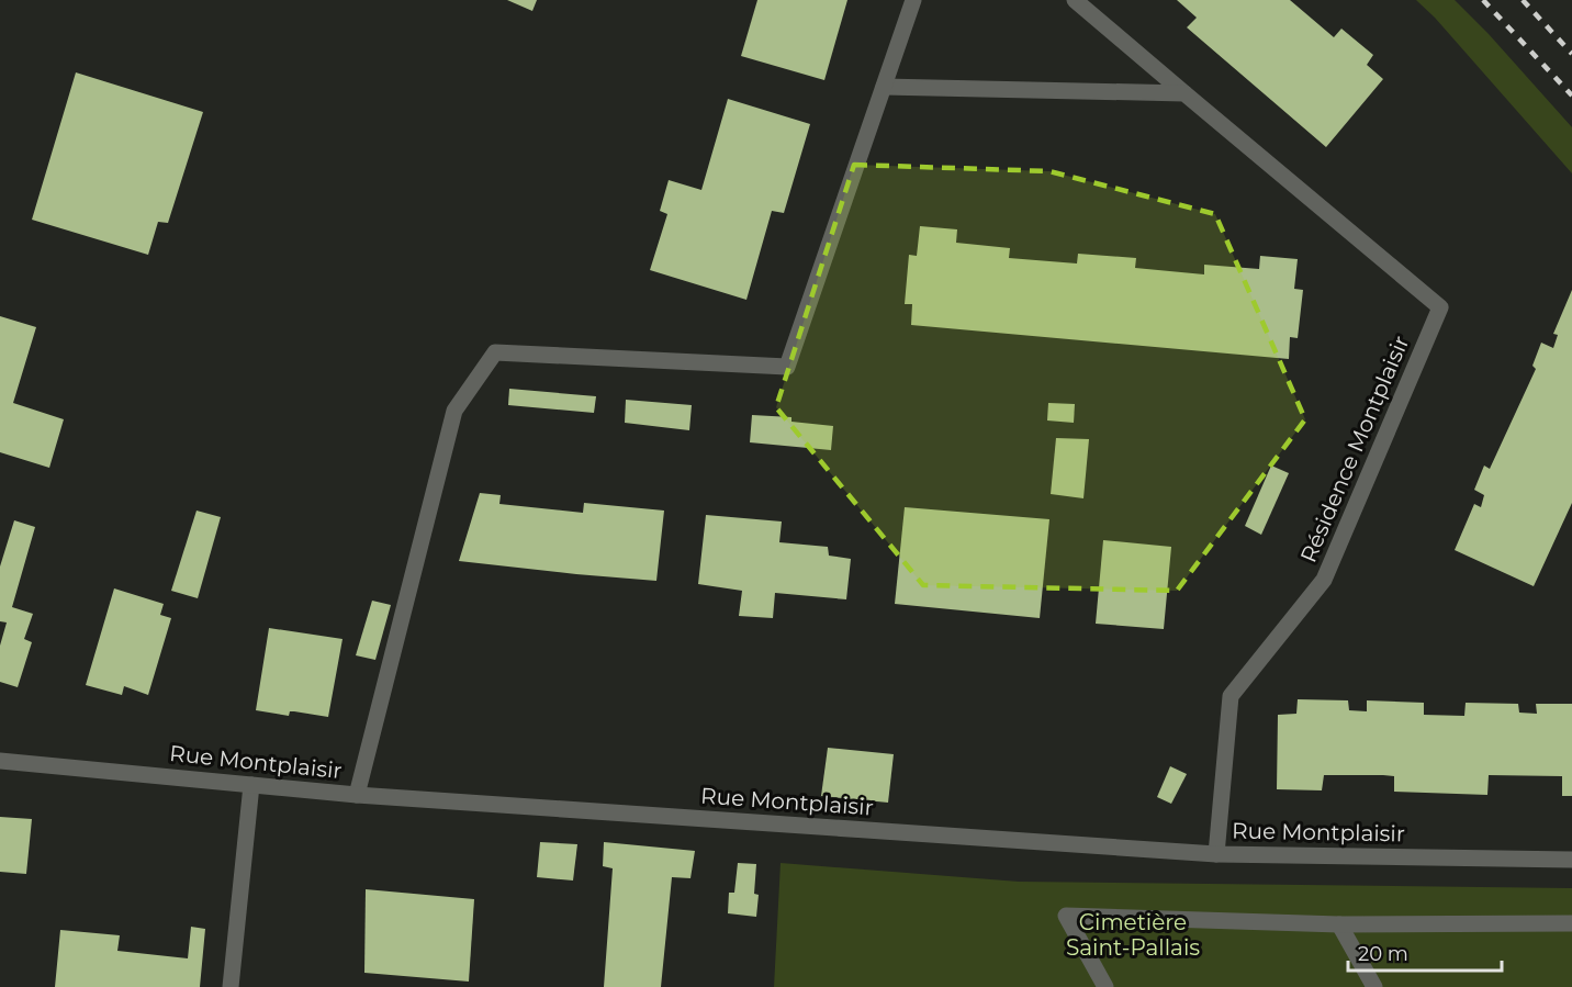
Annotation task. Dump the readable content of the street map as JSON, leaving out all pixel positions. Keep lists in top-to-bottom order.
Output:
{
  "streets": {
    "street": ["Résidence Montplaisir", "Rue Montplaisir"]
  },
  "crossings": [
    ["Résidence Montplaisir", "Rue Montplaisir"]
  ],
  "parks": ["Cimetière Saint-Pallais"],
  "scale_bar": "20 m"
}
